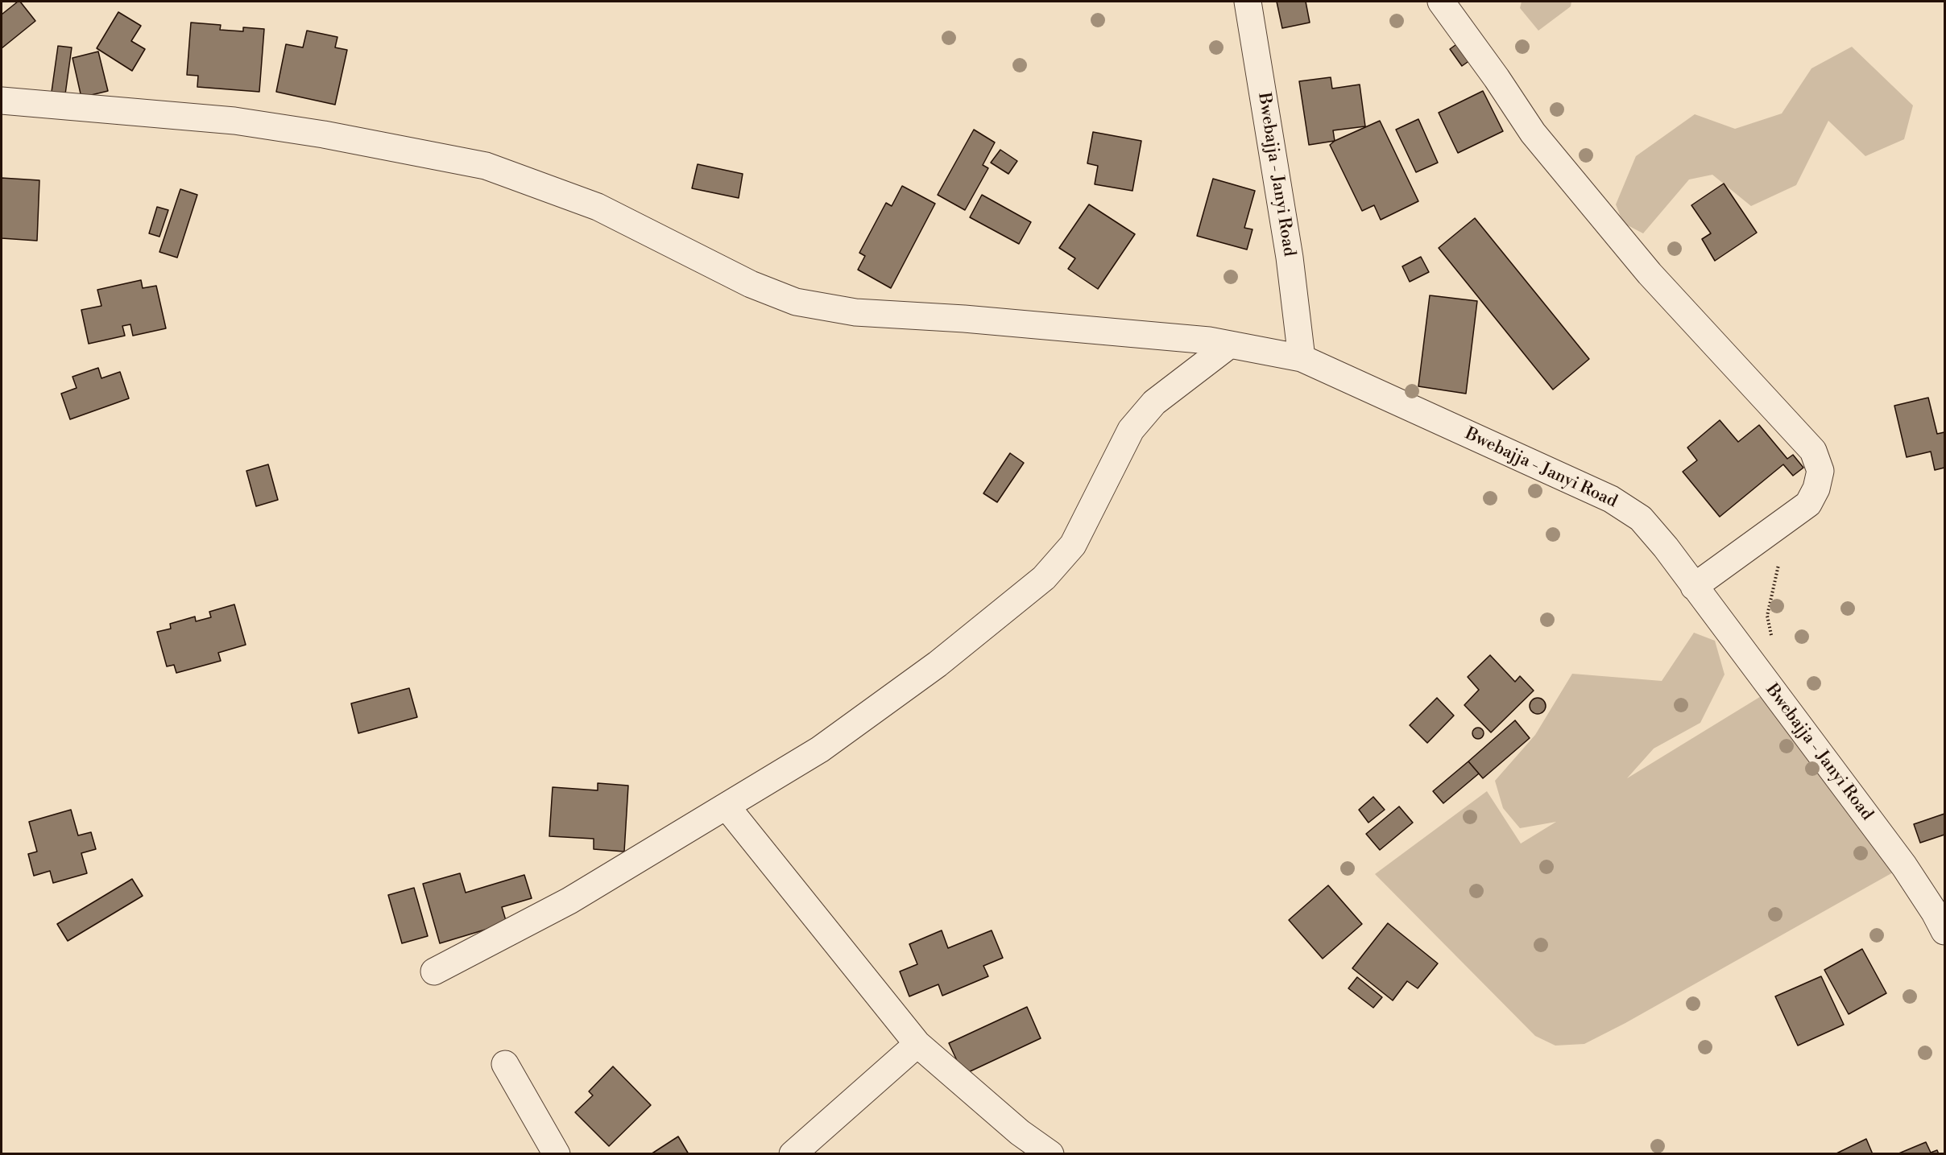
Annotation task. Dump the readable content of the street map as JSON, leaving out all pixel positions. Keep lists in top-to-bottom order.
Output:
{
  "streets": {
    "street": ["Bwebajja - Janyi Road"]
  }
}
